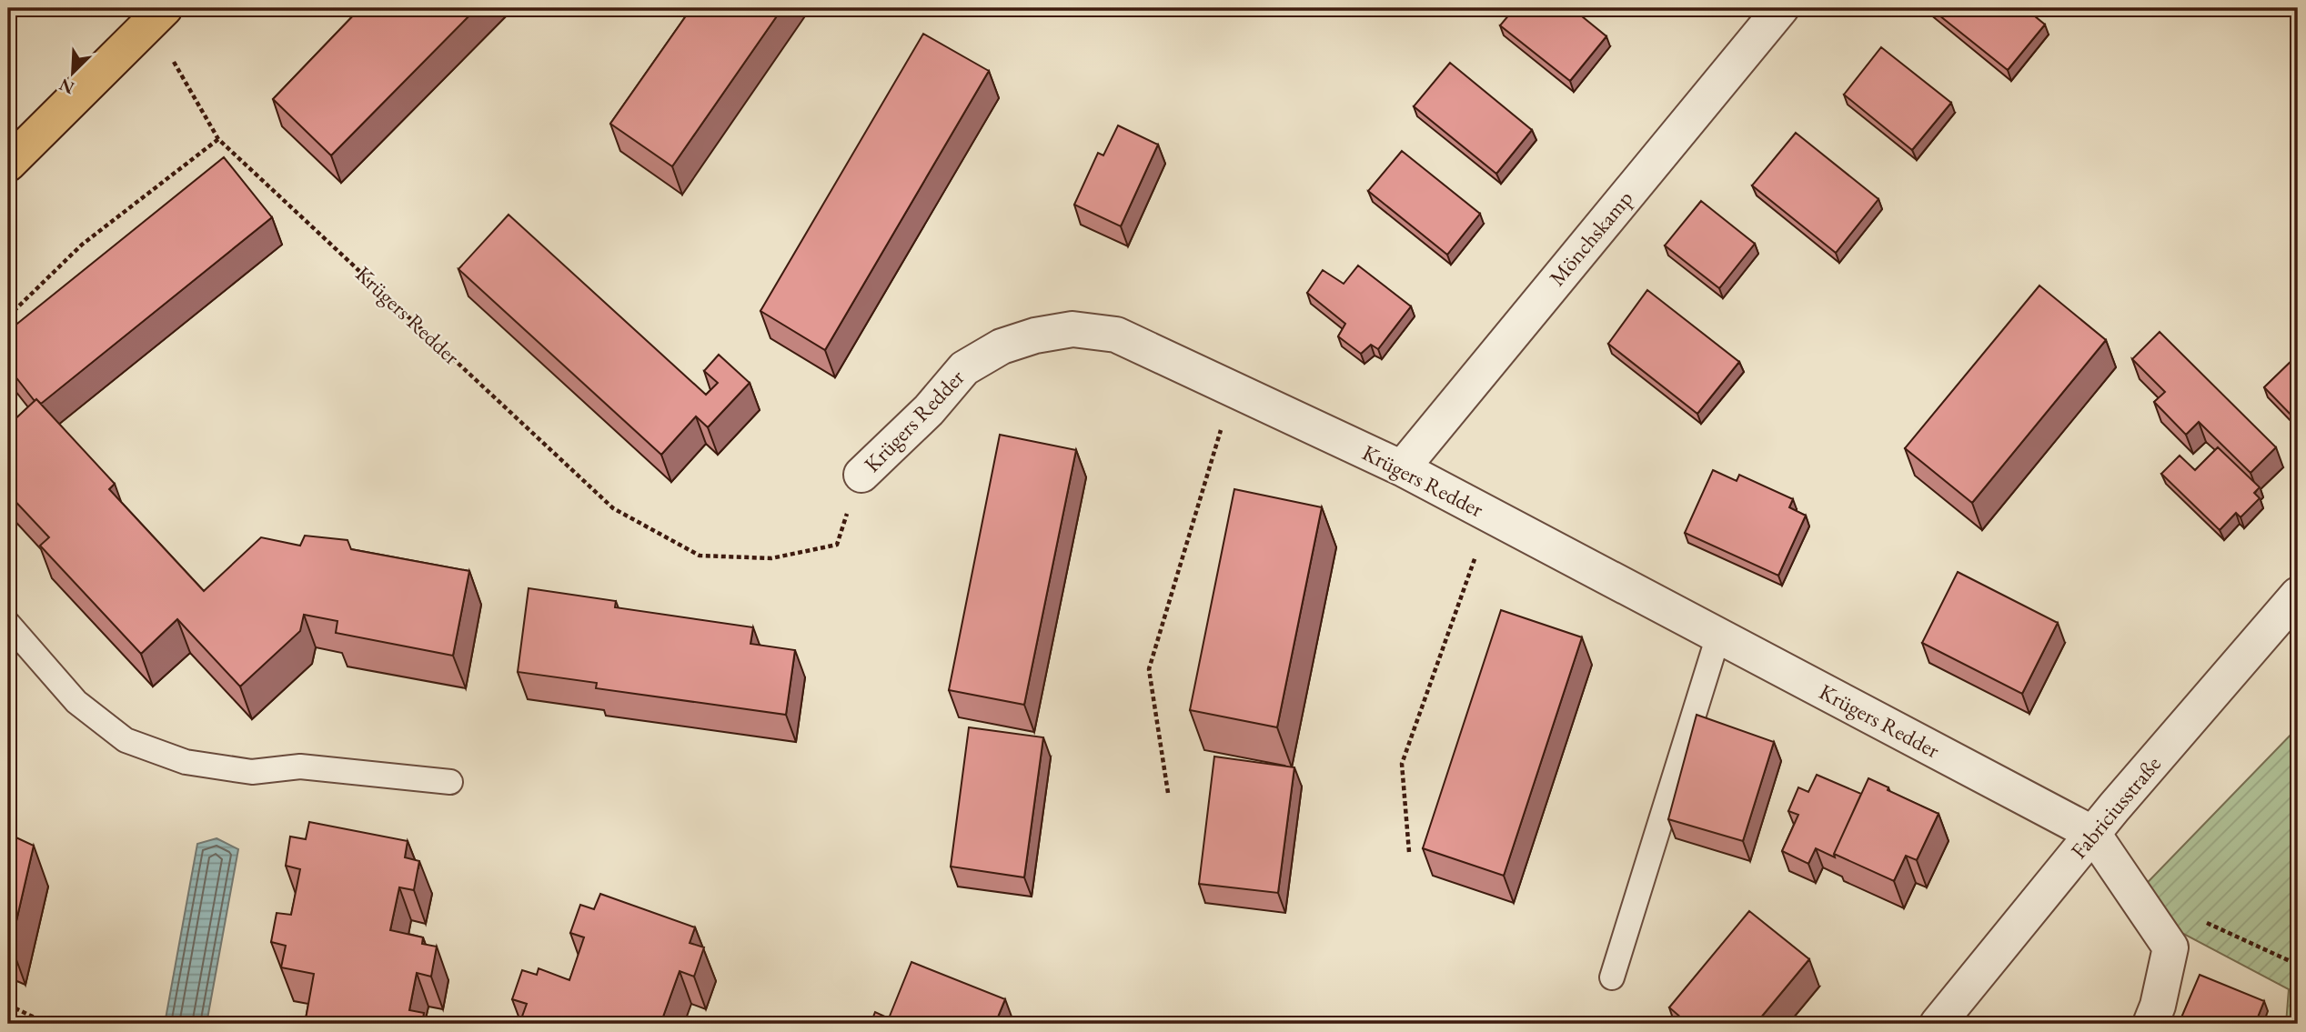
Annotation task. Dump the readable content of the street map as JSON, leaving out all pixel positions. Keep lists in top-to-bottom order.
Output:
{
  "streets": {
    "street": ["Mönchskamp", "Krügers Redder", "Fabriciusstraße"]
  },
  "crossings": [
    ["Mönchskamp", "Krügers Redder"],
    ["Krügers Redder", "Fabriciusstraße"]
  ],
  "north": "bottom left"
}
